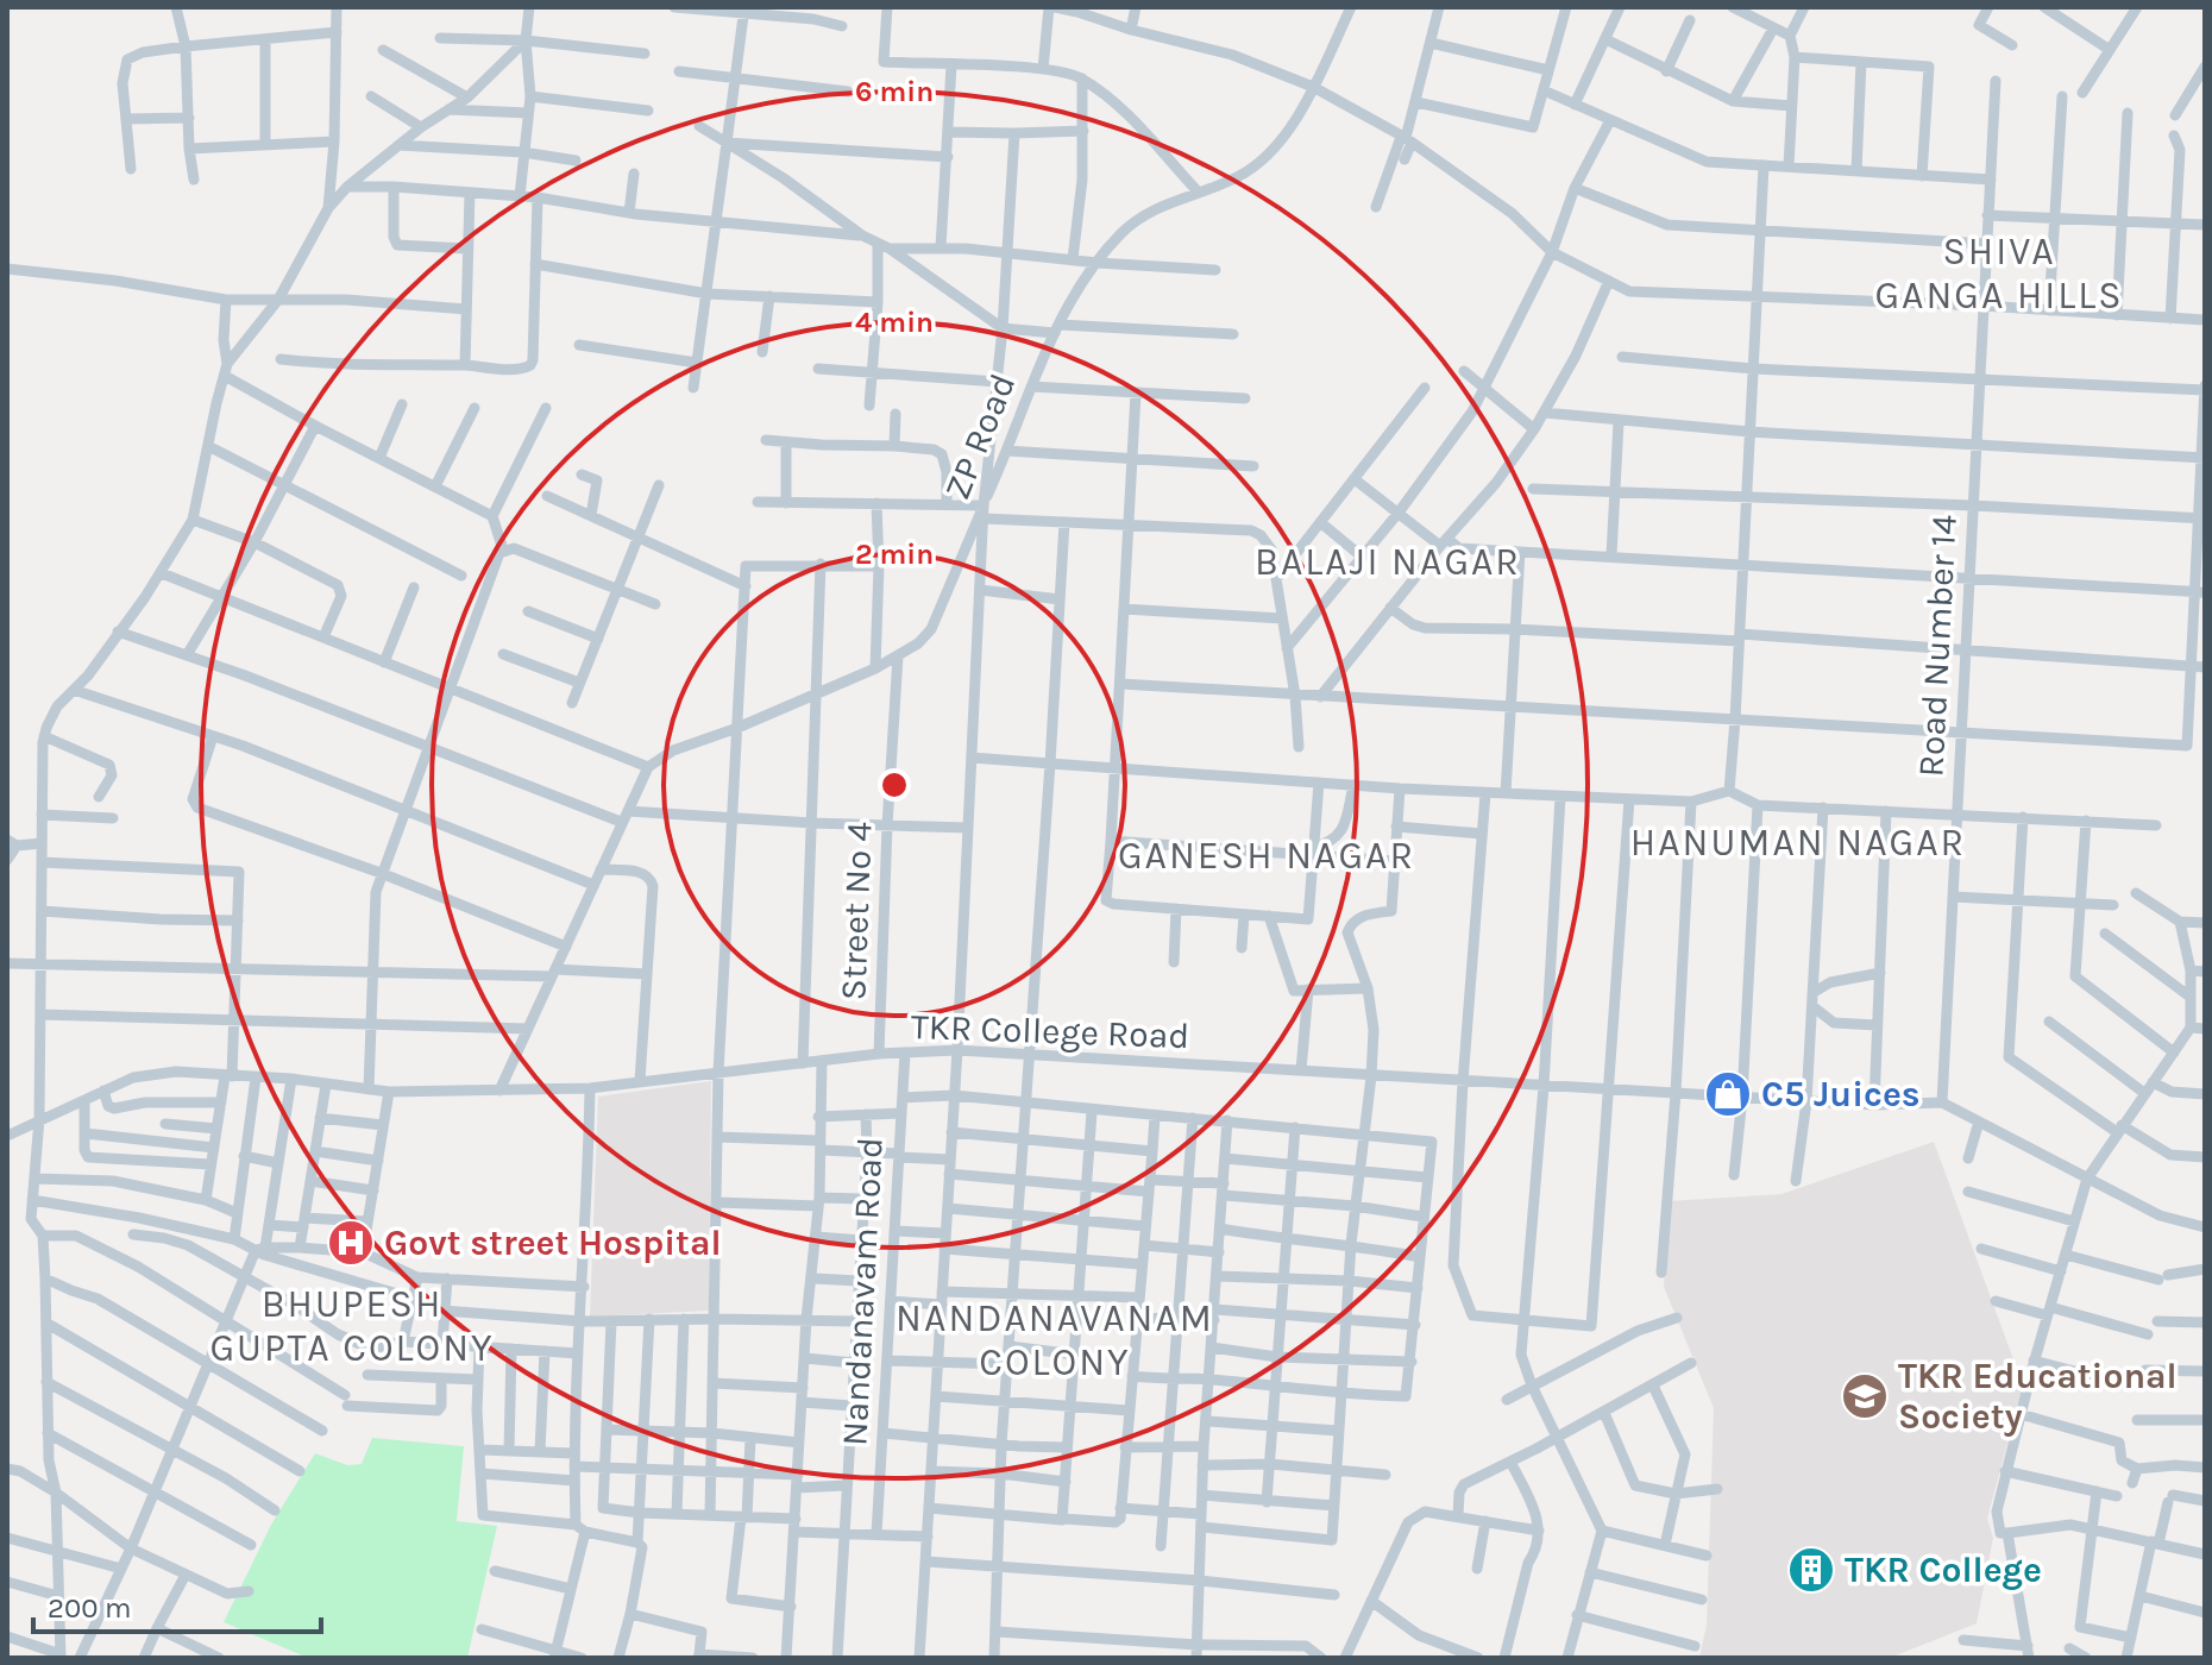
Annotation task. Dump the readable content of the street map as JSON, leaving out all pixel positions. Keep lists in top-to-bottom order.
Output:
{
  "streets": {
    "street": [
      "ZP Road",
      "Road Number 14",
      "Street No 4",
      "TKR College Road",
      "Nandanavam Road"
    ]
  },
  "crossings": [
    ["ZP Road", "Street No 4"],
    ["Road Number 14", "TKR College Road"],
    ["Street No 4", "TKR College Road"],
    ["TKR College Road", "Nandanavam Road"]
  ],
  "districts": [
    "SHIVA GANGA HILLS",
    "BALAJI NAGAR",
    "HANUMAN NAGAR",
    "GANESH NAGAR",
    "BHUPESH GUPTA COLONY",
    "NANDANAVANAM COLONY"
  ],
  "places": {
    "shop": ["C5 Juices"],
    "hospital": ["Govt street Hospital"],
    "school or university": ["TKR Educational Society"],
    "building": ["TKR College"]
  },
  "scale_bar": "200 m",
  "rings": ["6 min", "4 min", "2 min"]
}
